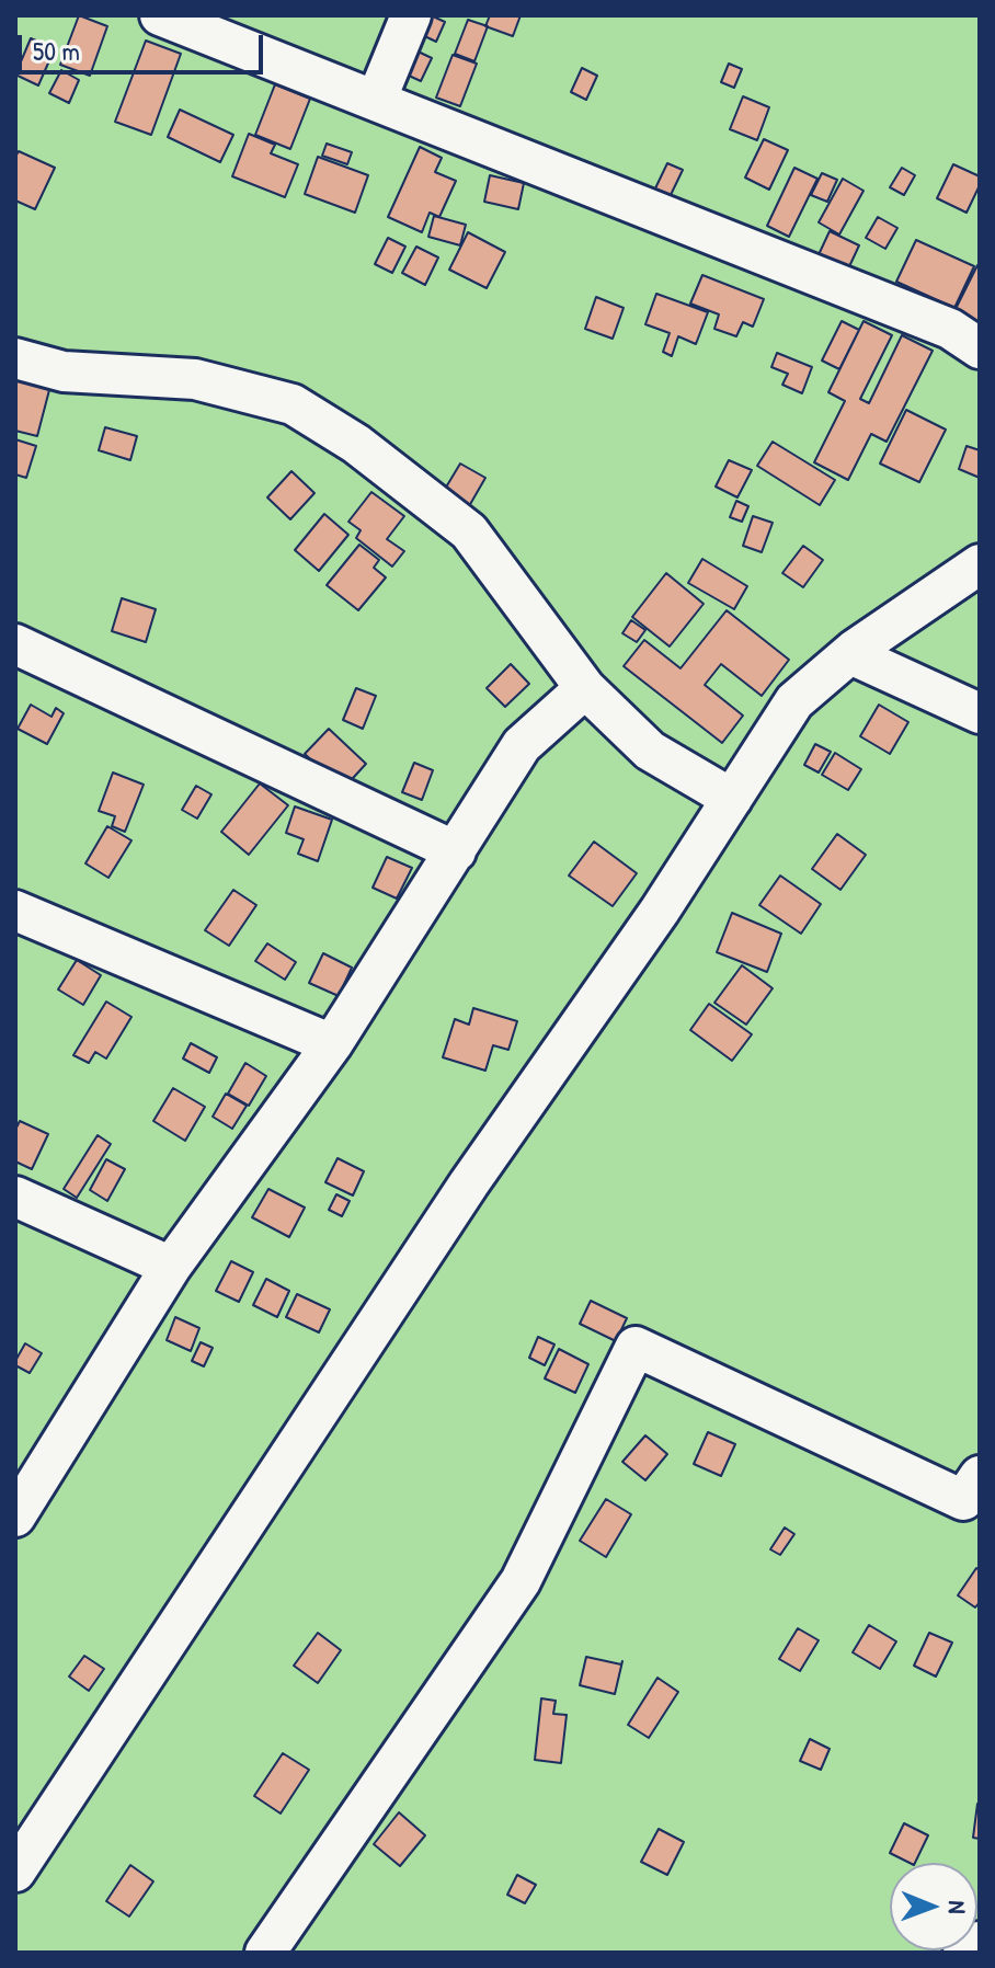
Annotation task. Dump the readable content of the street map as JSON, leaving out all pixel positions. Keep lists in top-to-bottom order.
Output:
{
  "scale_bar": "50 m",
  "north": "right"
}
